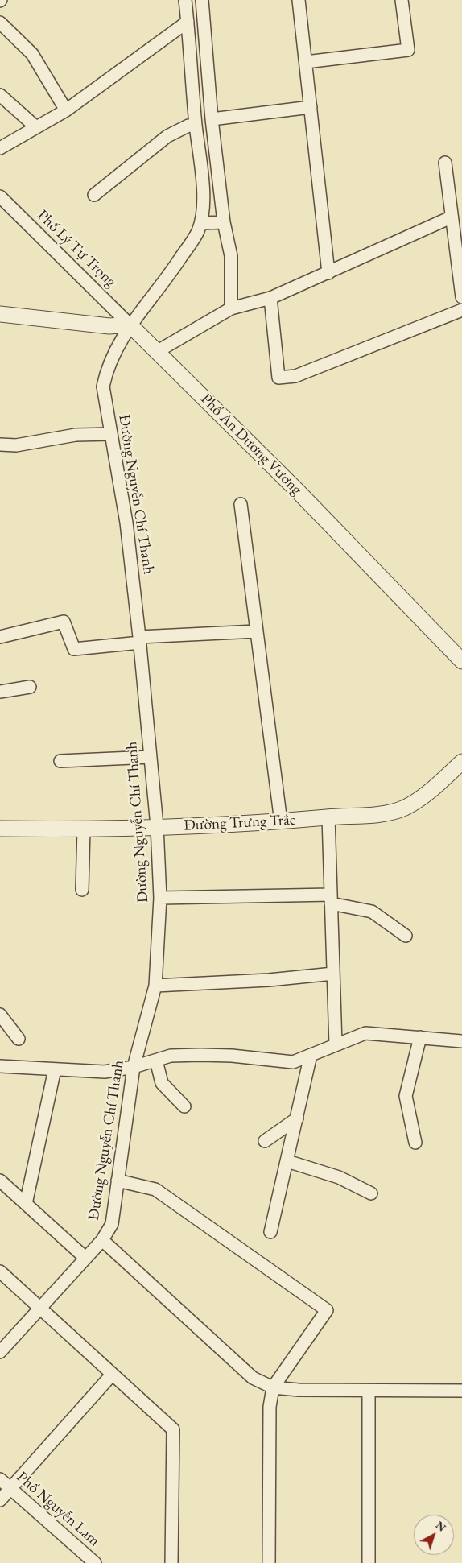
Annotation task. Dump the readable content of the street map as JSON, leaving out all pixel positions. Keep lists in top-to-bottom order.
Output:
{
  "streets": {
    "street": [
      "Phố Lý Tự Trọng",
      "Phố An Dương Vương",
      "Đường Nguyễn Chí Thanh",
      "Đường Trưng Trắc",
      "Phố Nguyễn Lam"
    ]
  },
  "crossings": [
    ["Phố Lý Tự Trọng", "Phố An Dương Vương"],
    ["Phố Lý Tự Trọng", "Đường Nguyễn Chí Thanh"],
    ["Phố An Dương Vương", "Đường Nguyễn Chí Thanh"],
    ["Đường Nguyễn Chí Thanh", "Đường Trưng Trắc"]
  ],
  "north": "top right"
}
